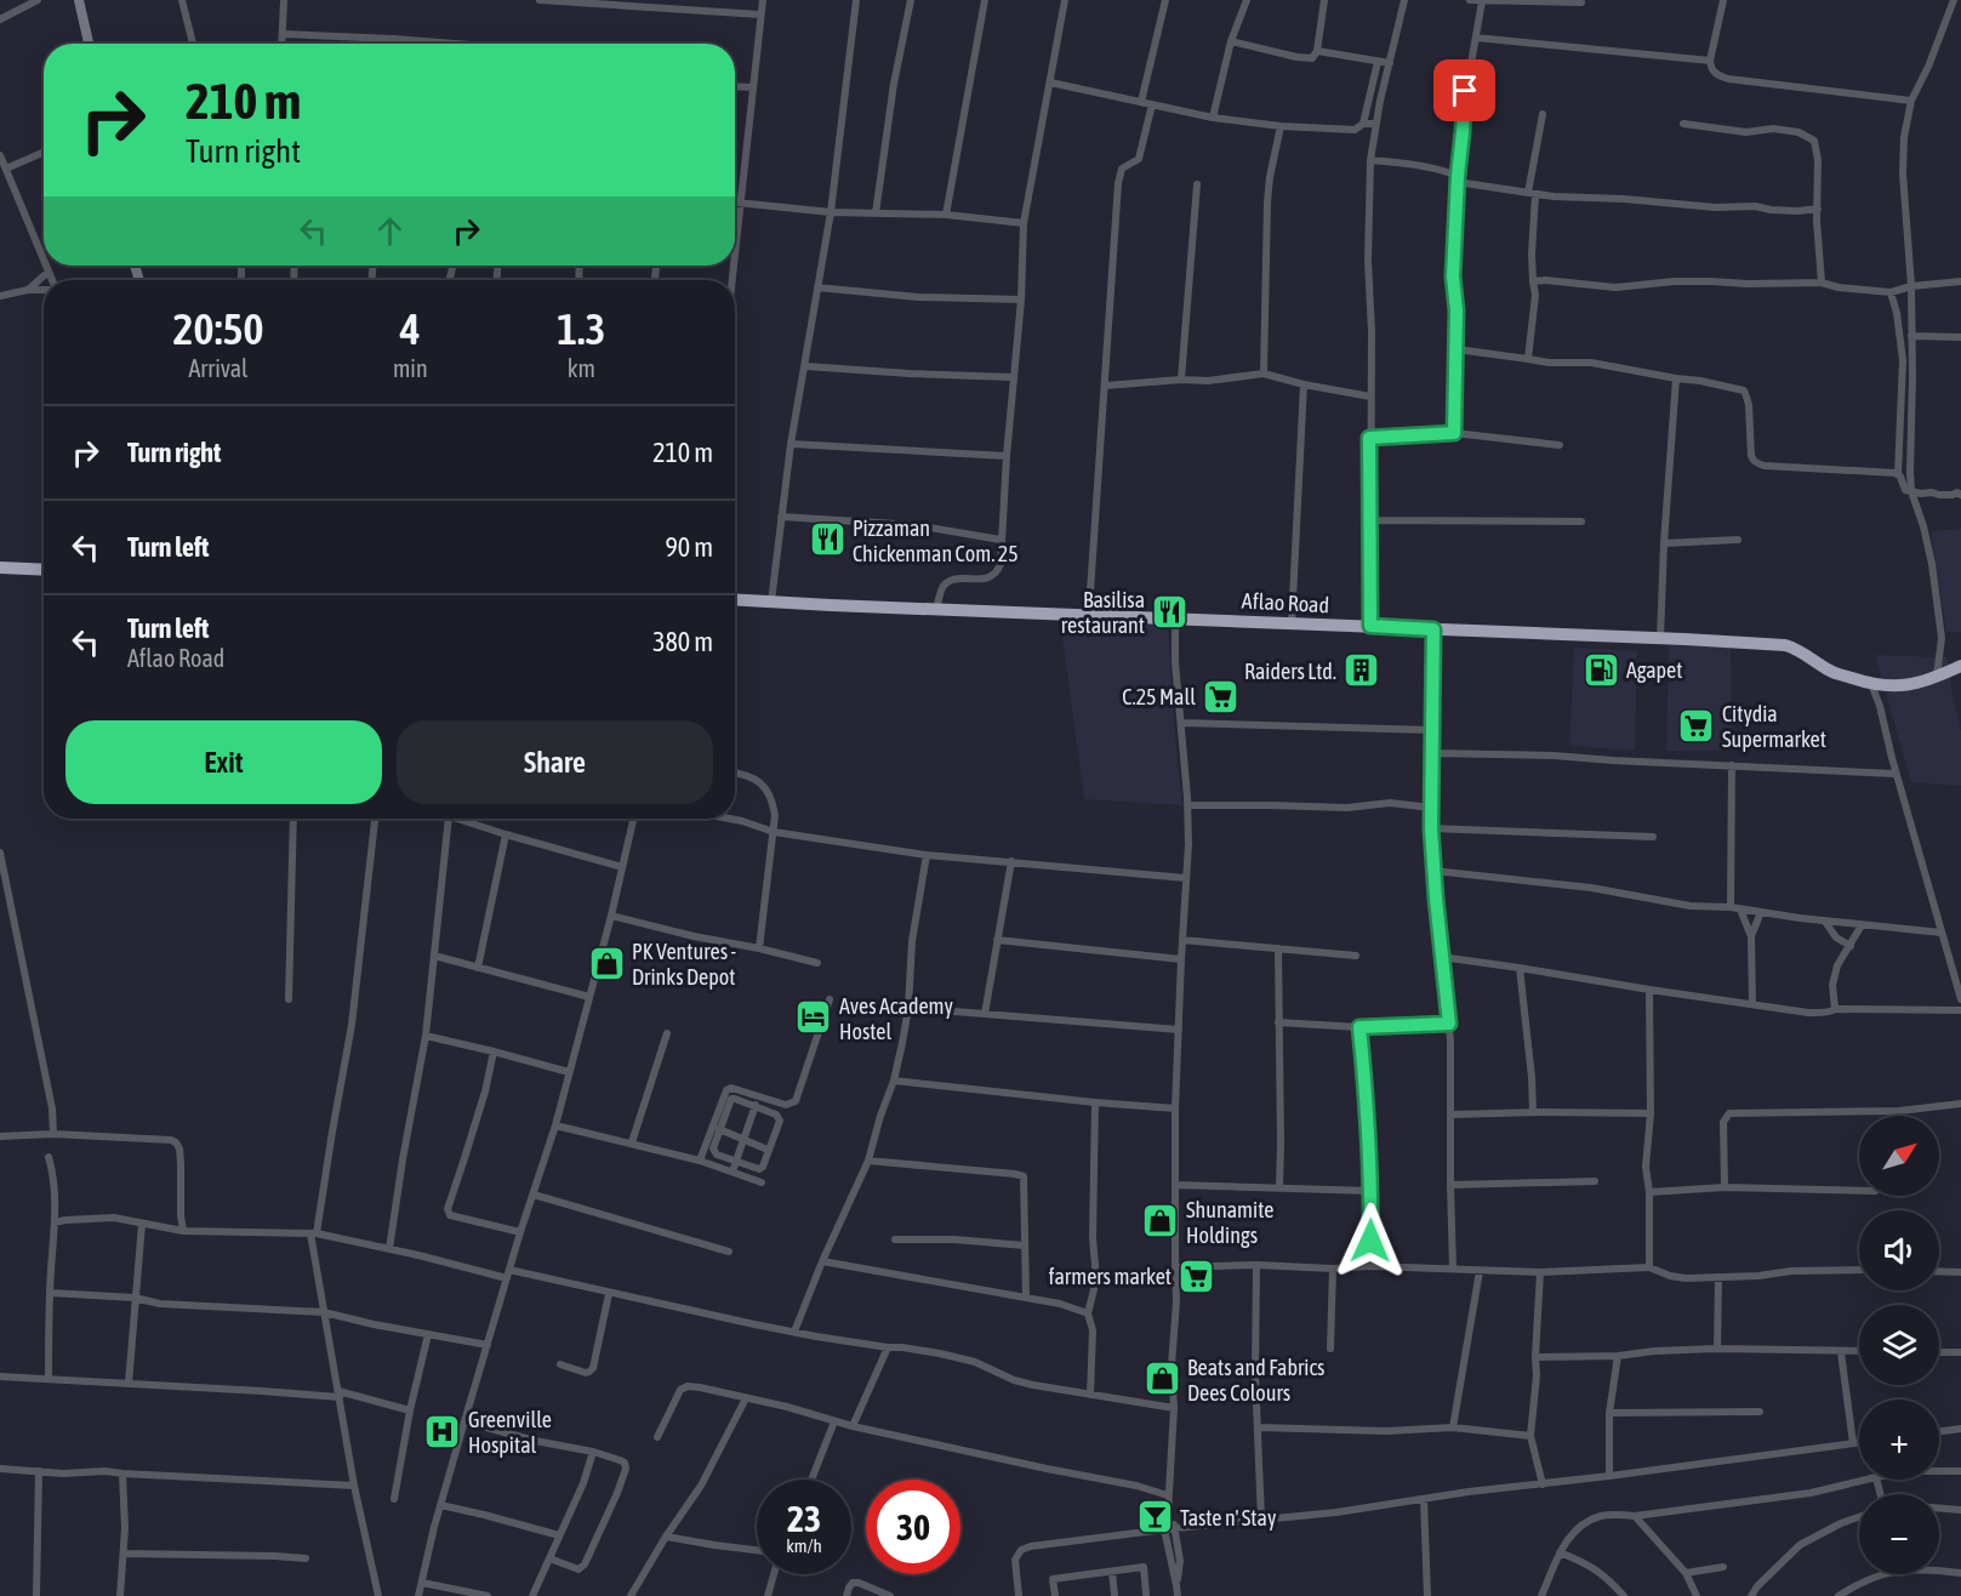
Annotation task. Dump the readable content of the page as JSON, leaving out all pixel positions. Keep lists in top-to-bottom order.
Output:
{
  "streets": {
    "highway": ["Aflao Road"]
  },
  "places": {
    "restaurant": ["Pizzaman Chickenman Com. 25", "Basilisa restaurant"],
    "fuel station": ["Agapet"],
    "building": ["Raiders Ltd."],
    "supermarket": ["C.25 Mall", "Citydia Supermarket", "farmers market"],
    "shop": ["PK Ventures - Drinks Depot", "Shunamite Holdings", "Beats and Fabrics Dees Colours"],
    "hotel": ["Aves Academy Hostel"],
    "hospital": ["Greenville Hospital"],
    "bar": ["Taste n' Stay"]
  },
  "north": "top right",
  "page": {
    "turn": ["210 m", "Turn right"],
    "eta": [
      "20:50",
      "Arrival",
      "4",
      "min",
      "1.3",
      "km"
    ],
    "list": [
      {
        "name": "Turn right",
        "value": "210 m"
      },
      {
        "name": "Turn left",
        "value": "90 m"
      },
      {
        "name": "Turn left",
        "note": "Aflao Road",
        "value": "380 m"
      }
    ],
    "buttons": ["Exit", "Share"],
    "map_buttons": ["+", "−"],
    "speed": "23 km/h",
    "limit": "30"
  }
}
